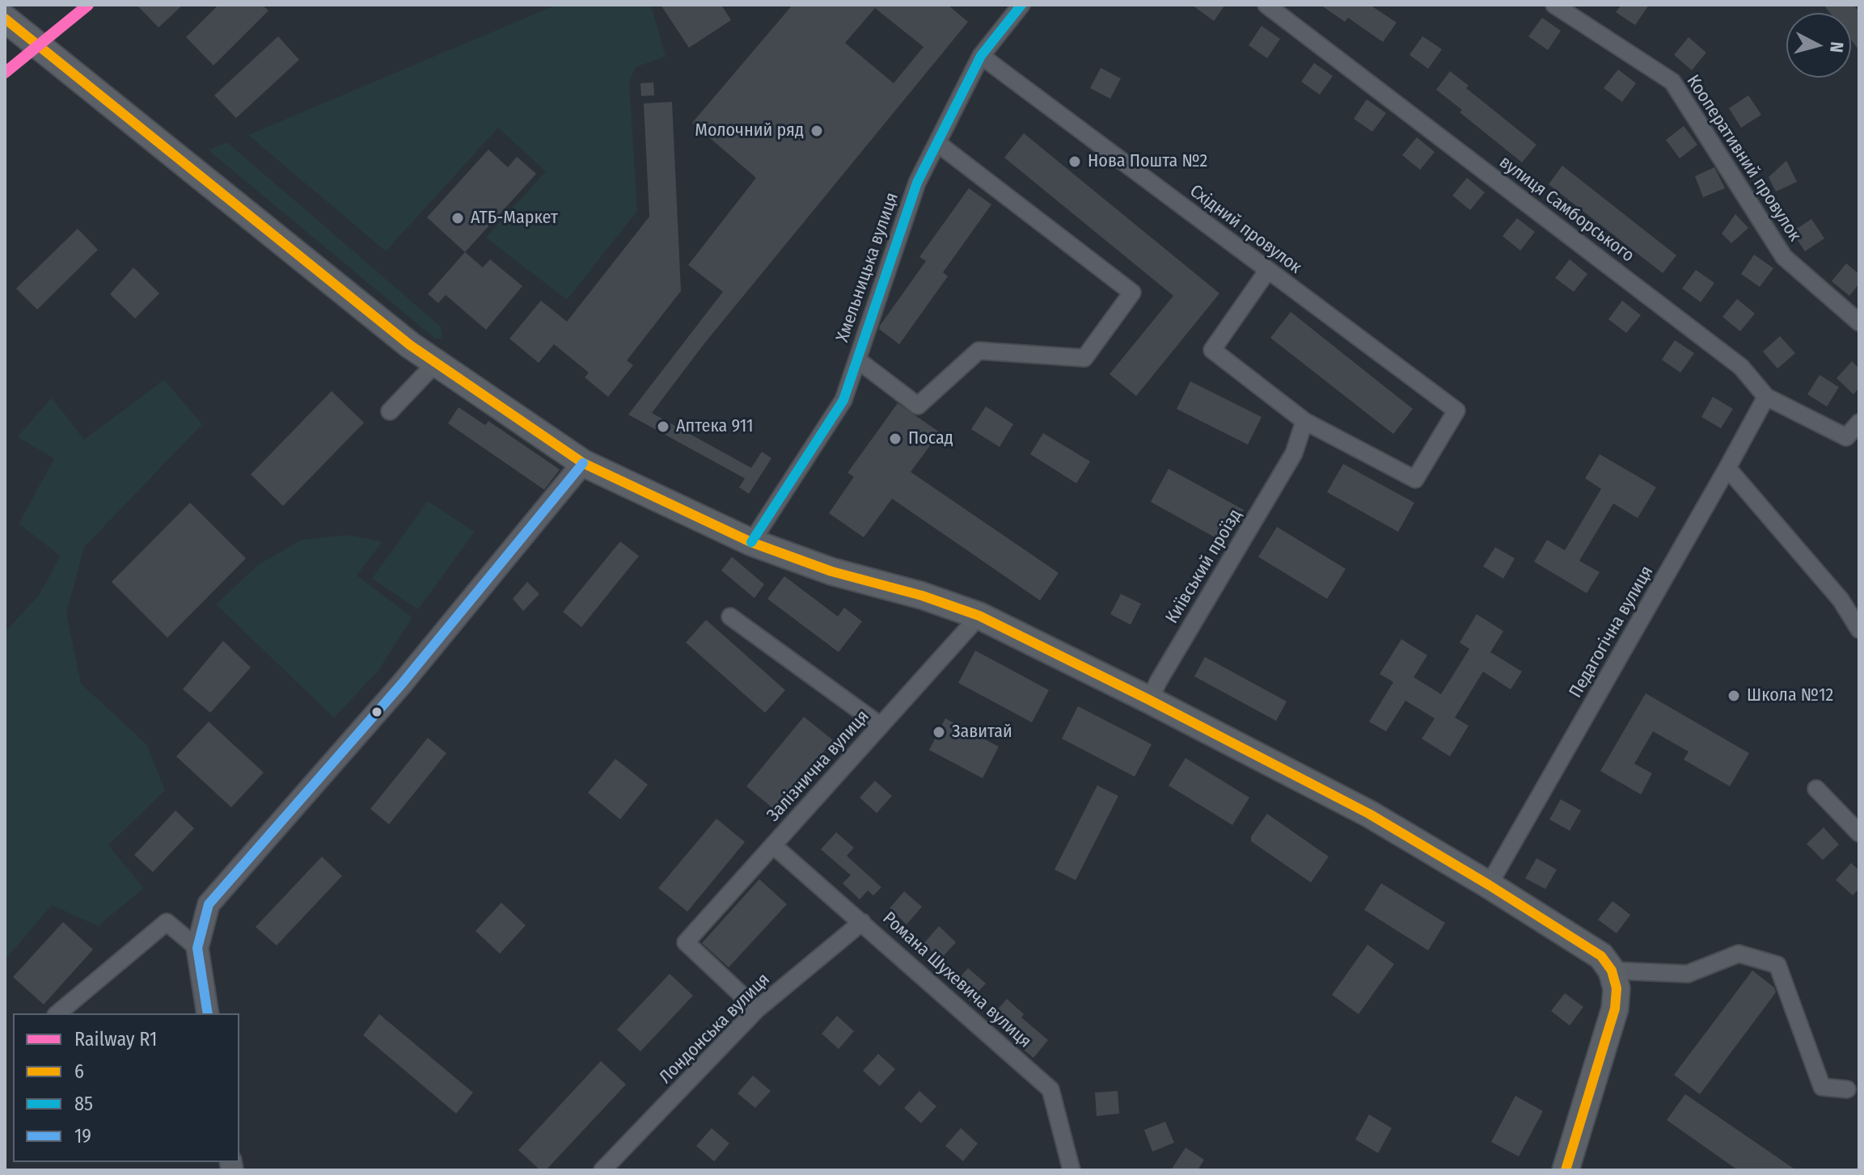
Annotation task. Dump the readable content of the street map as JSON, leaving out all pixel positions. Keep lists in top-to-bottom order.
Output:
{
  "streets": {
    "street": [
      "Кооперативний провулок",
      "вулиця Самборського",
      "Східний провулок",
      "Хмельницька вулиця",
      "Київський проїзд",
      "Педагогічна вулиця",
      "Залізнична вулиця",
      "Романа Шухевича вулиця",
      "Лондонська вулиця"
    ]
  },
  "crossings": [
    ["вулиця Самборського", "Педагогічна вулиця"],
    ["Східний провулок", "Хмельницька вулиця"],
    ["Східний провулок", "Київський проїзд"],
    ["Залізнична вулиця", "Романа Шухевича вулиця"],
    ["Залізнична вулиця", "Лондонська вулиця"],
    ["Романа Шухевича вулиця", "Лондонська вулиця"]
  ],
  "places": [
    "Молочний ряд",
    "Нова Пошта №2",
    "АТБ-Маркет",
    "Аптека 911",
    "Посад",
    "Школа №12",
    "Завитай"
  ],
  "lines": [
    "rail line R1",
    "transit line 85",
    "transit line 6",
    "transit line 19"
  ],
  "legend": [
    "Railway R1",
    "6",
    "85",
    "19"
  ],
  "north": "right"
}
